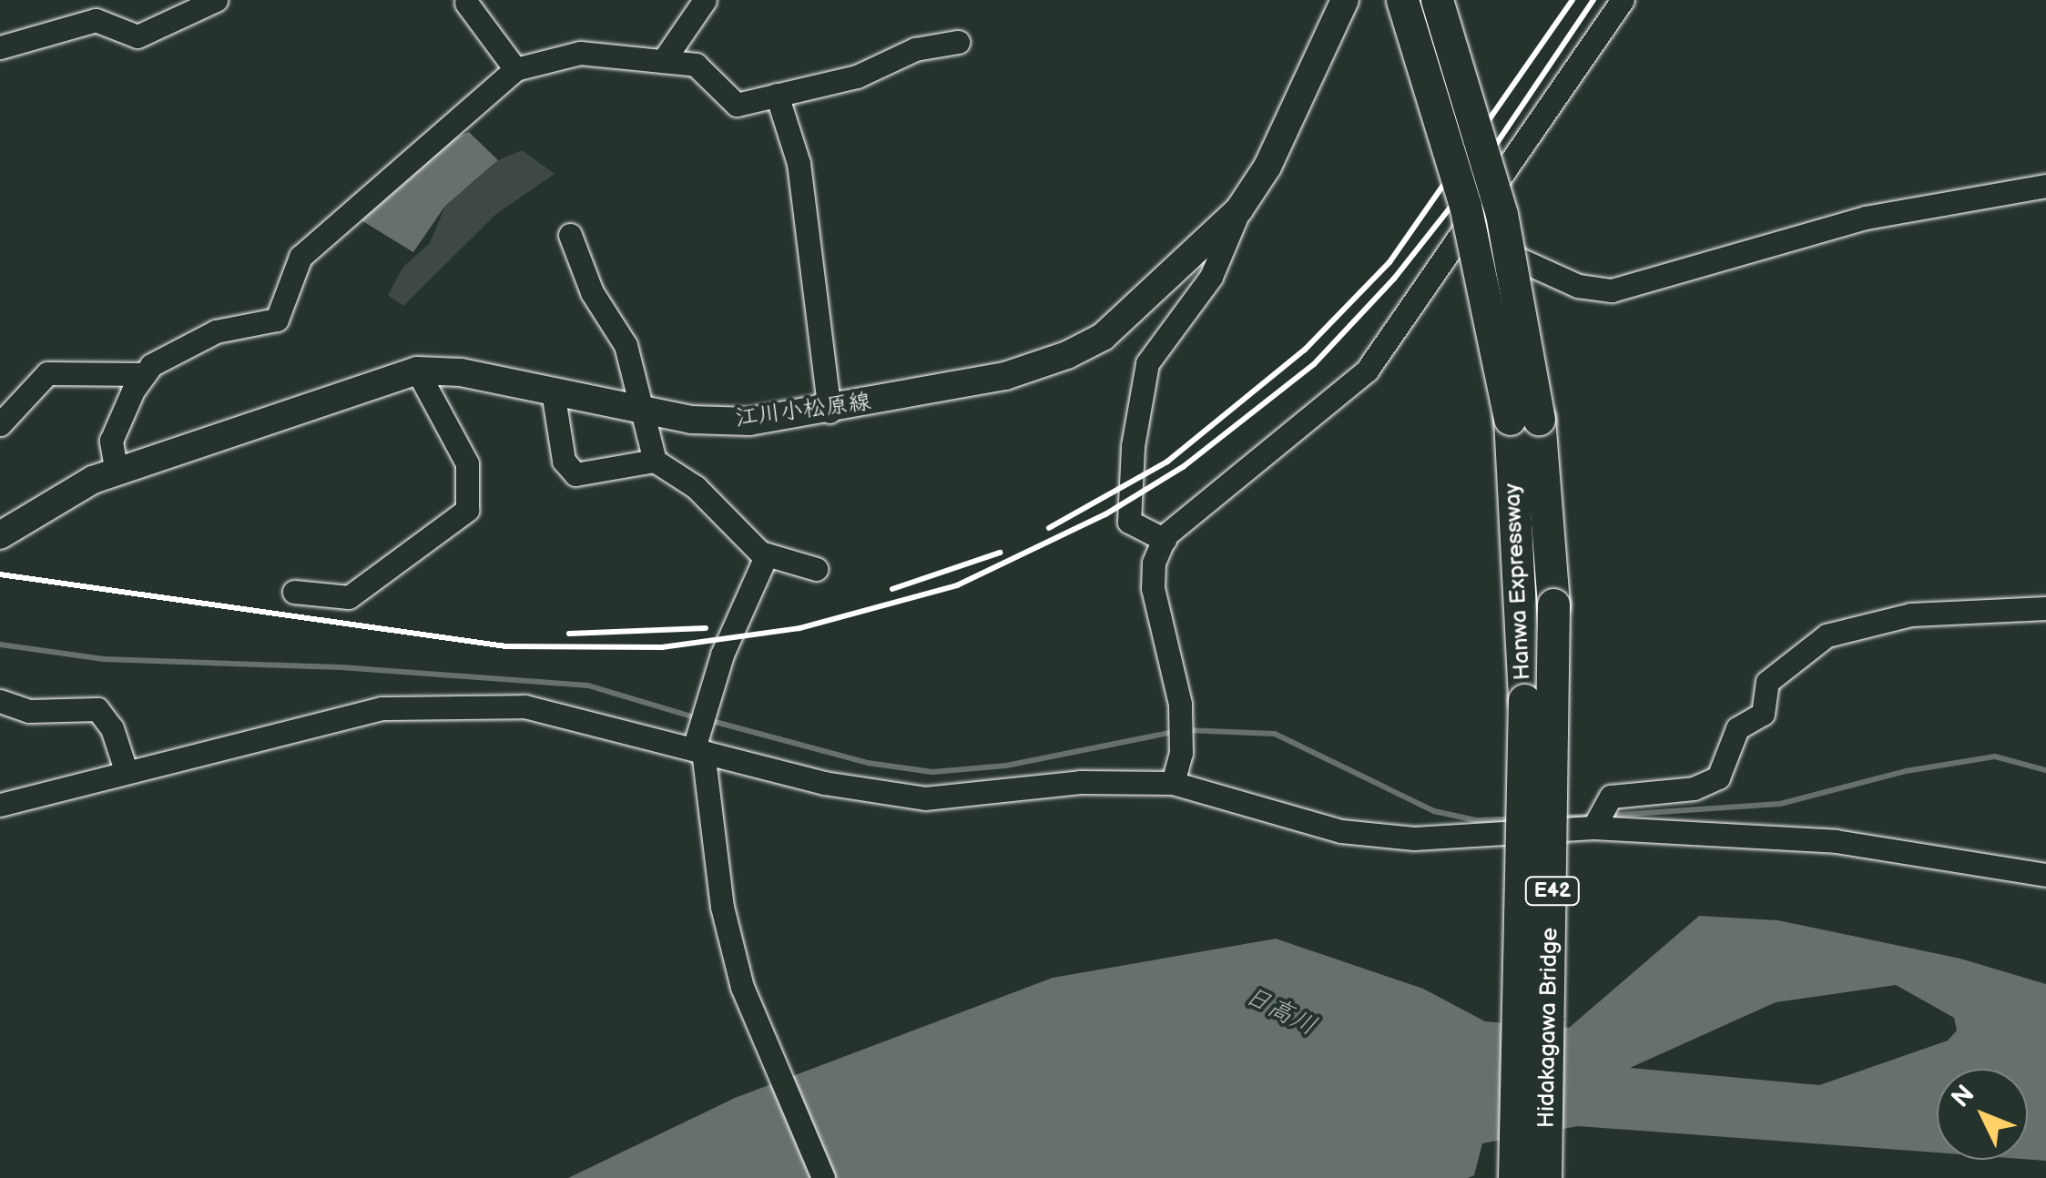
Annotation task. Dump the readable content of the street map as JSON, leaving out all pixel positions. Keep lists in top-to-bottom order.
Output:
{
  "streets": {
    "highway": ["Hanwa Expressway", "E42", "Hidakagawa Bridge"],
    "main road": ["江川小松原線"]
  },
  "crossings": [
    ["Hanwa Expressway", "Hidakagawa Bridge"]
  ],
  "water": ["日高川"],
  "north": "top left"
}
